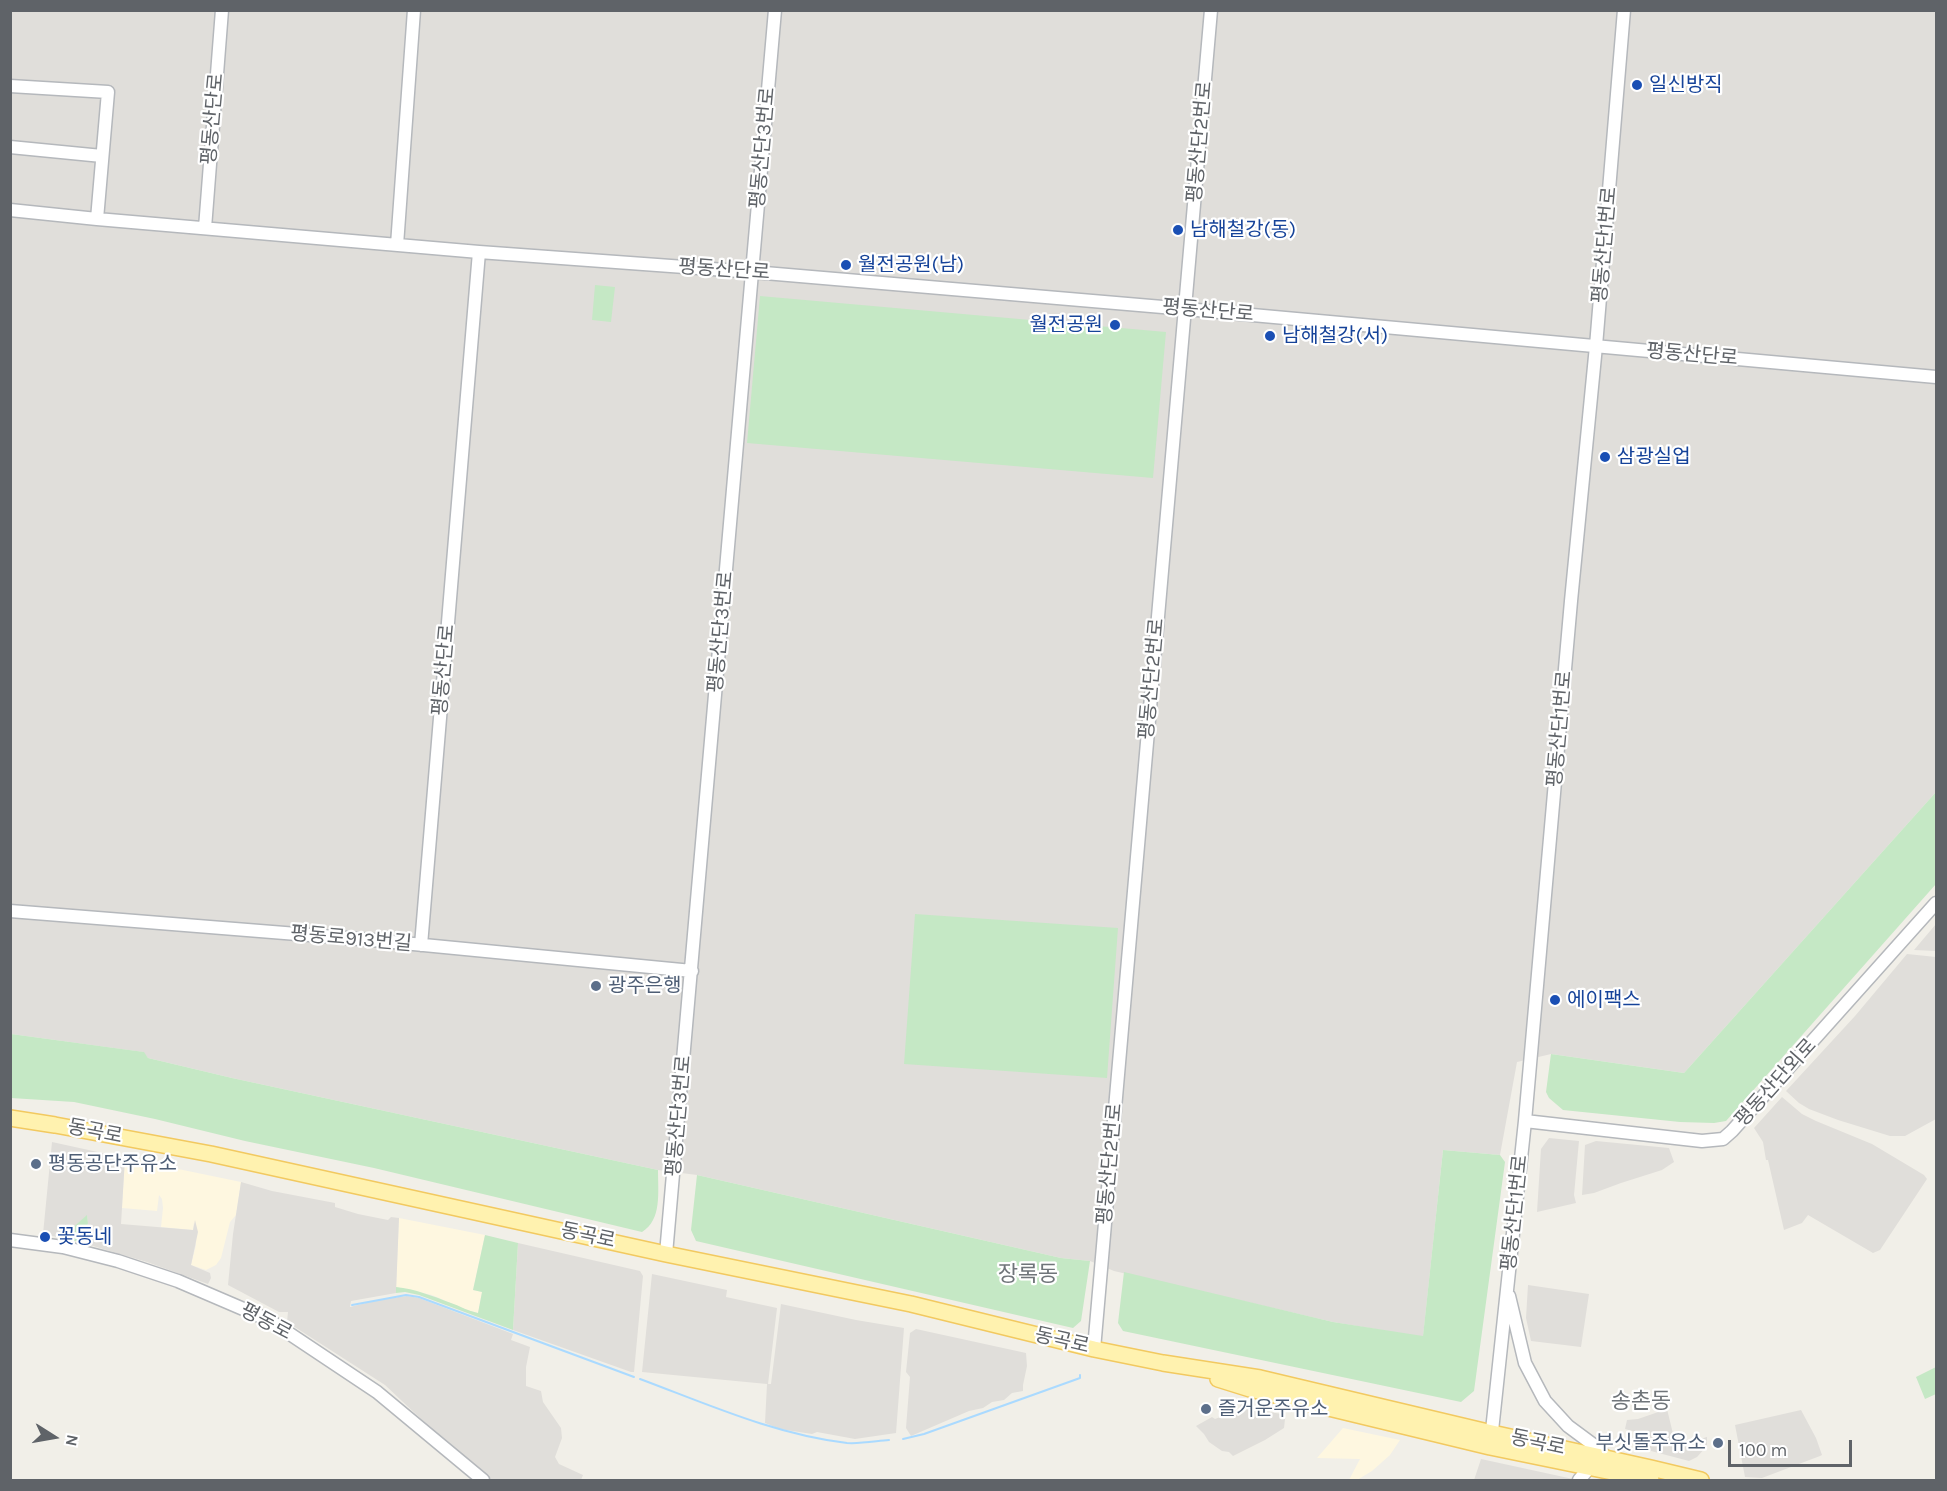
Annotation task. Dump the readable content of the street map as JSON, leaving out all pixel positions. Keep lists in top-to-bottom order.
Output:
{
  "streets": {
    "main road": ["동곡로"],
    "street": [
      "평동산단로",
      "평동산단2번로",
      "평동산단3번로",
      "평동산단1번로",
      "평동로913번길",
      "평동산단외로",
      "평동로"
    ]
  },
  "crossings": [
    ["평동산단로", "평동산단2번로"],
    ["평동산단로", "평동산단3번로"],
    ["평동산단로", "평동산단1번로"],
    ["평동산단로", "평동로913번길"],
    ["평동산단2번로", "동곡로"],
    ["평동산단3번로", "평동로913번길"],
    ["평동산단3번로", "동곡로"],
    ["평동산단1번로", "평동산단외로"],
    ["평동산단1번로", "동곡로"]
  ],
  "districts": ["장록동", "송촌동"],
  "places": [
    "일신방직",
    "남해철강(동)",
    "월전공원(남)",
    "월전공원",
    "남해철강(서)",
    "삼광실업",
    "광주은행",
    "에이팩스",
    "평동공단주유소",
    "꽃동네",
    "즐거운주유소",
    "부싯돌주유소"
  ],
  "scale_bar": "100 m",
  "north": "right"
}
